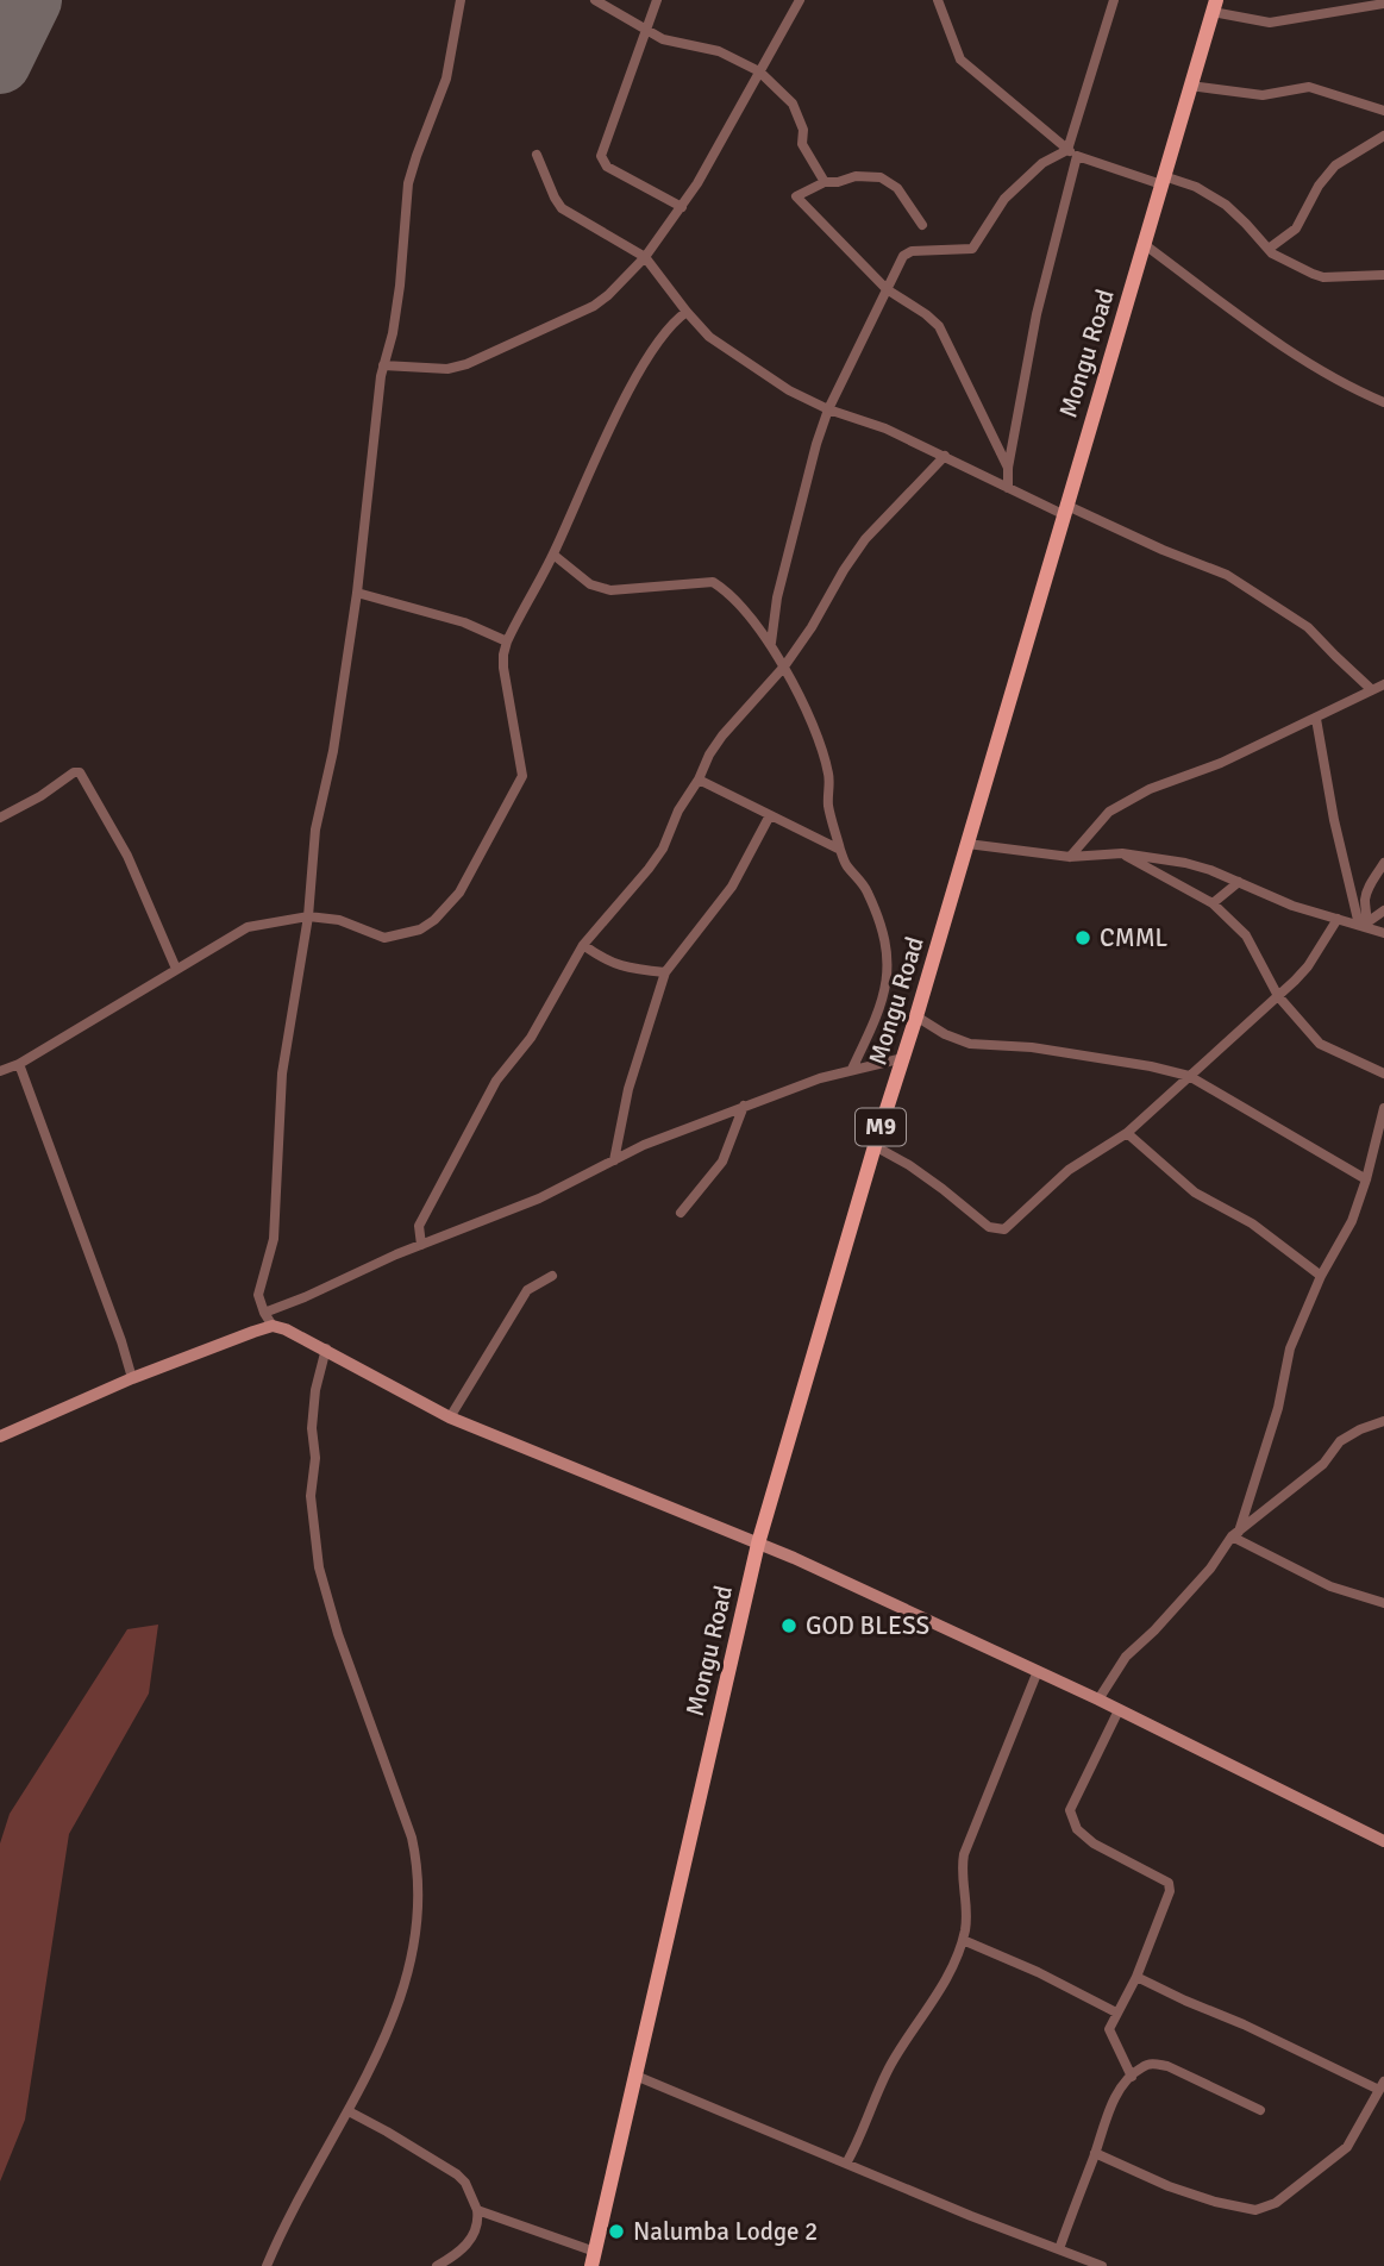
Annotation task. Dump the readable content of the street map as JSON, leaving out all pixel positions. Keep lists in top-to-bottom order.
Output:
{
  "streets": {
    "main road": ["Mongu Road", "M9"]
  },
  "places": ["CMML", "GOD BLESS", "Nalumba Lodge 2"]
}
